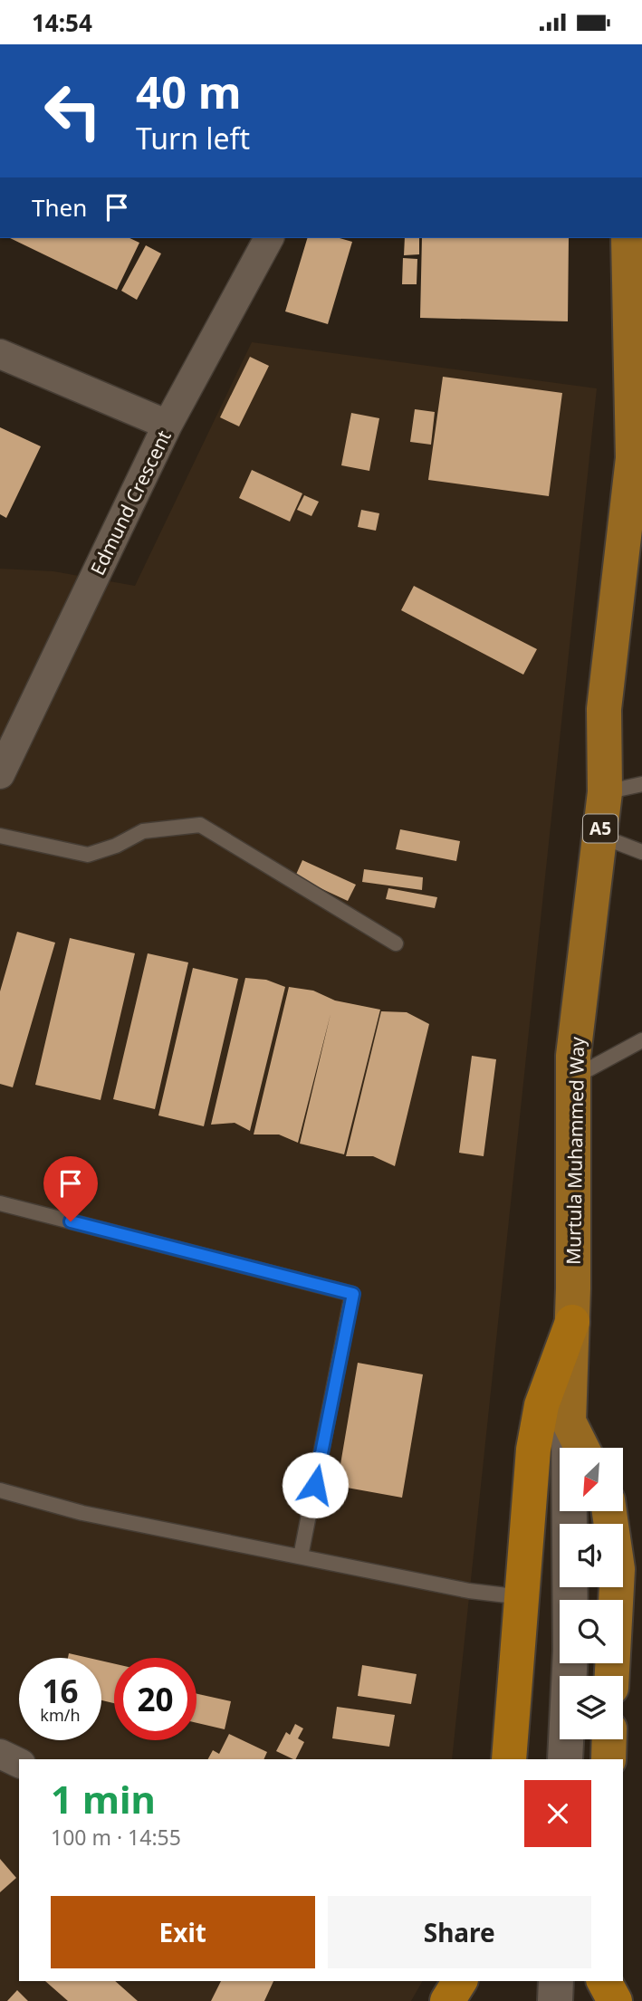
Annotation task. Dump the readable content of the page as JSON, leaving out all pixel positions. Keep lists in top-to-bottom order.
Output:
{
  "streets": {
    "main road": ["A5", "Murtula Muhammed Way"],
    "street": ["Edmund Crescent"]
  },
  "crossings": [
    ["A5", "Murtula Muhammed Way"]
  ],
  "north": "bottom left",
  "page": {
    "status": "14:54",
    "turn": ["40 m", "Turn left"],
    "then": "Then",
    "speed": "16 km/h",
    "limit": "20",
    "heading": ["1 min", "100 m · 14:55"],
    "buttons": ["Exit", "Share"]
  }
}
